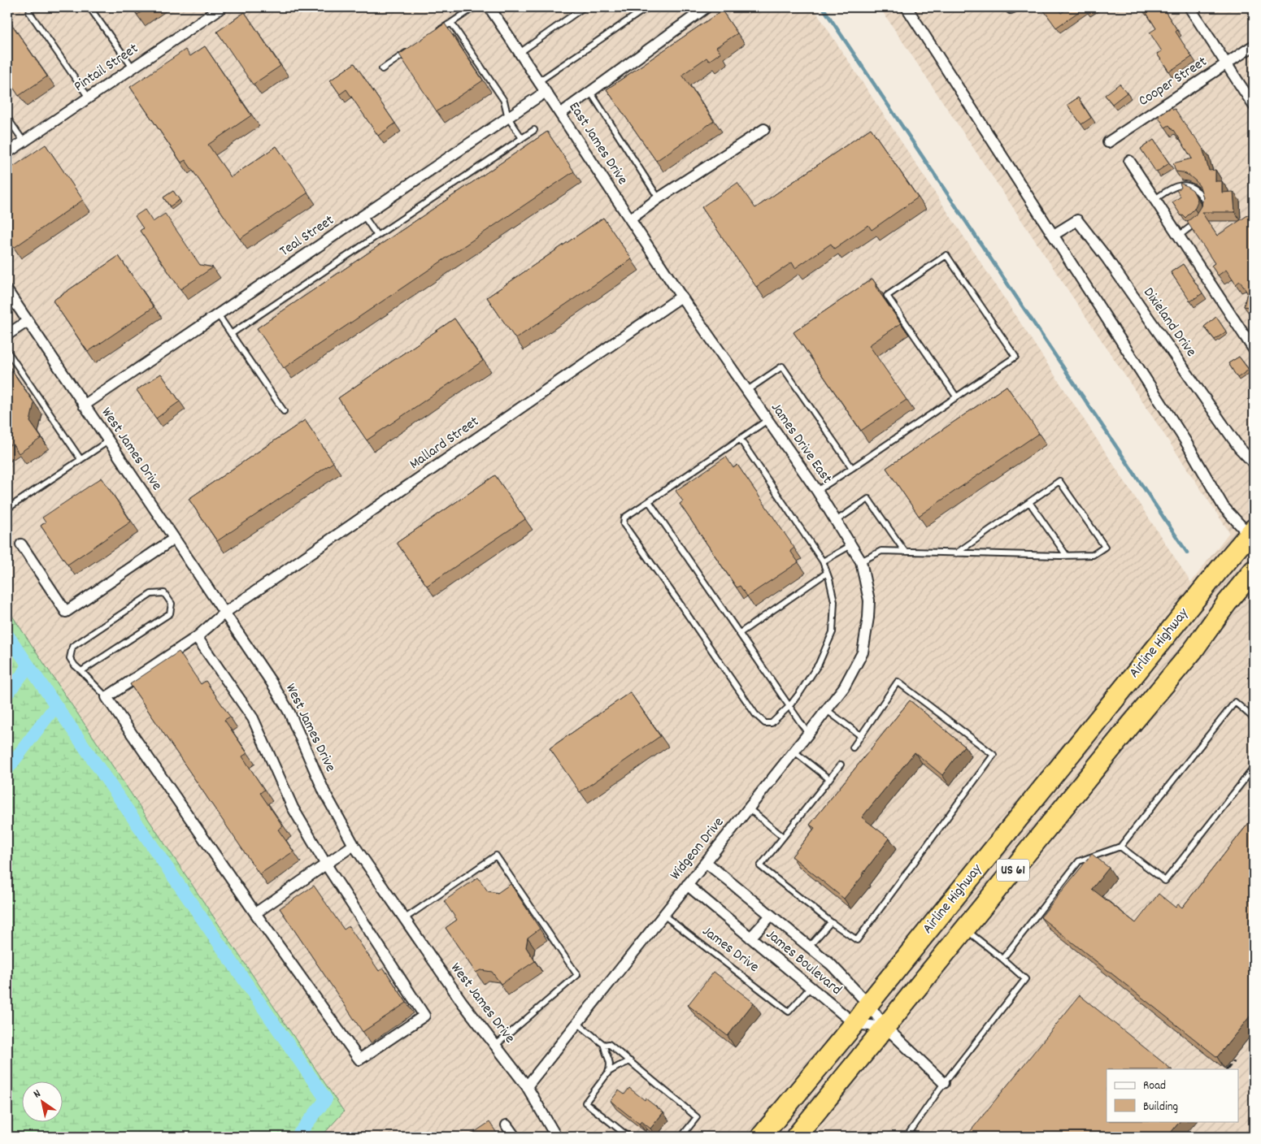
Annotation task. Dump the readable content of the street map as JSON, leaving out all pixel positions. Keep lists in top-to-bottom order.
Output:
{
  "streets": {
    "highway": ["Airline Highway", "US 61"],
    "street": [
      "Pintail Street",
      "Cooper Street",
      "East James Drive",
      "Teal Street",
      "Dixieland Drive",
      "Mallard Street",
      "James Drive East",
      "West James Drive",
      "Widgeon Drive",
      "James Boulevard"
    ],
    "lane": ["James Drive"]
  },
  "crossings": [
    ["East James Drive", "Teal Street"],
    ["East James Drive", "Mallard Street"],
    ["East James Drive", "James Drive East"],
    ["Teal Street", "West James Drive"],
    ["Mallard Street", "James Drive East"],
    ["Mallard Street", "West James Drive"],
    ["James Drive East", "Widgeon Drive"],
    ["West James Drive", "Widgeon Drive"],
    ["Airline Highway", "James Boulevard"],
    ["Widgeon Drive", "James Drive"],
    ["Widgeon Drive", "James Boulevard"],
    ["James Drive", "James Boulevard"]
  ],
  "legend": ["Road", "Building"],
  "north": "top left"
}
